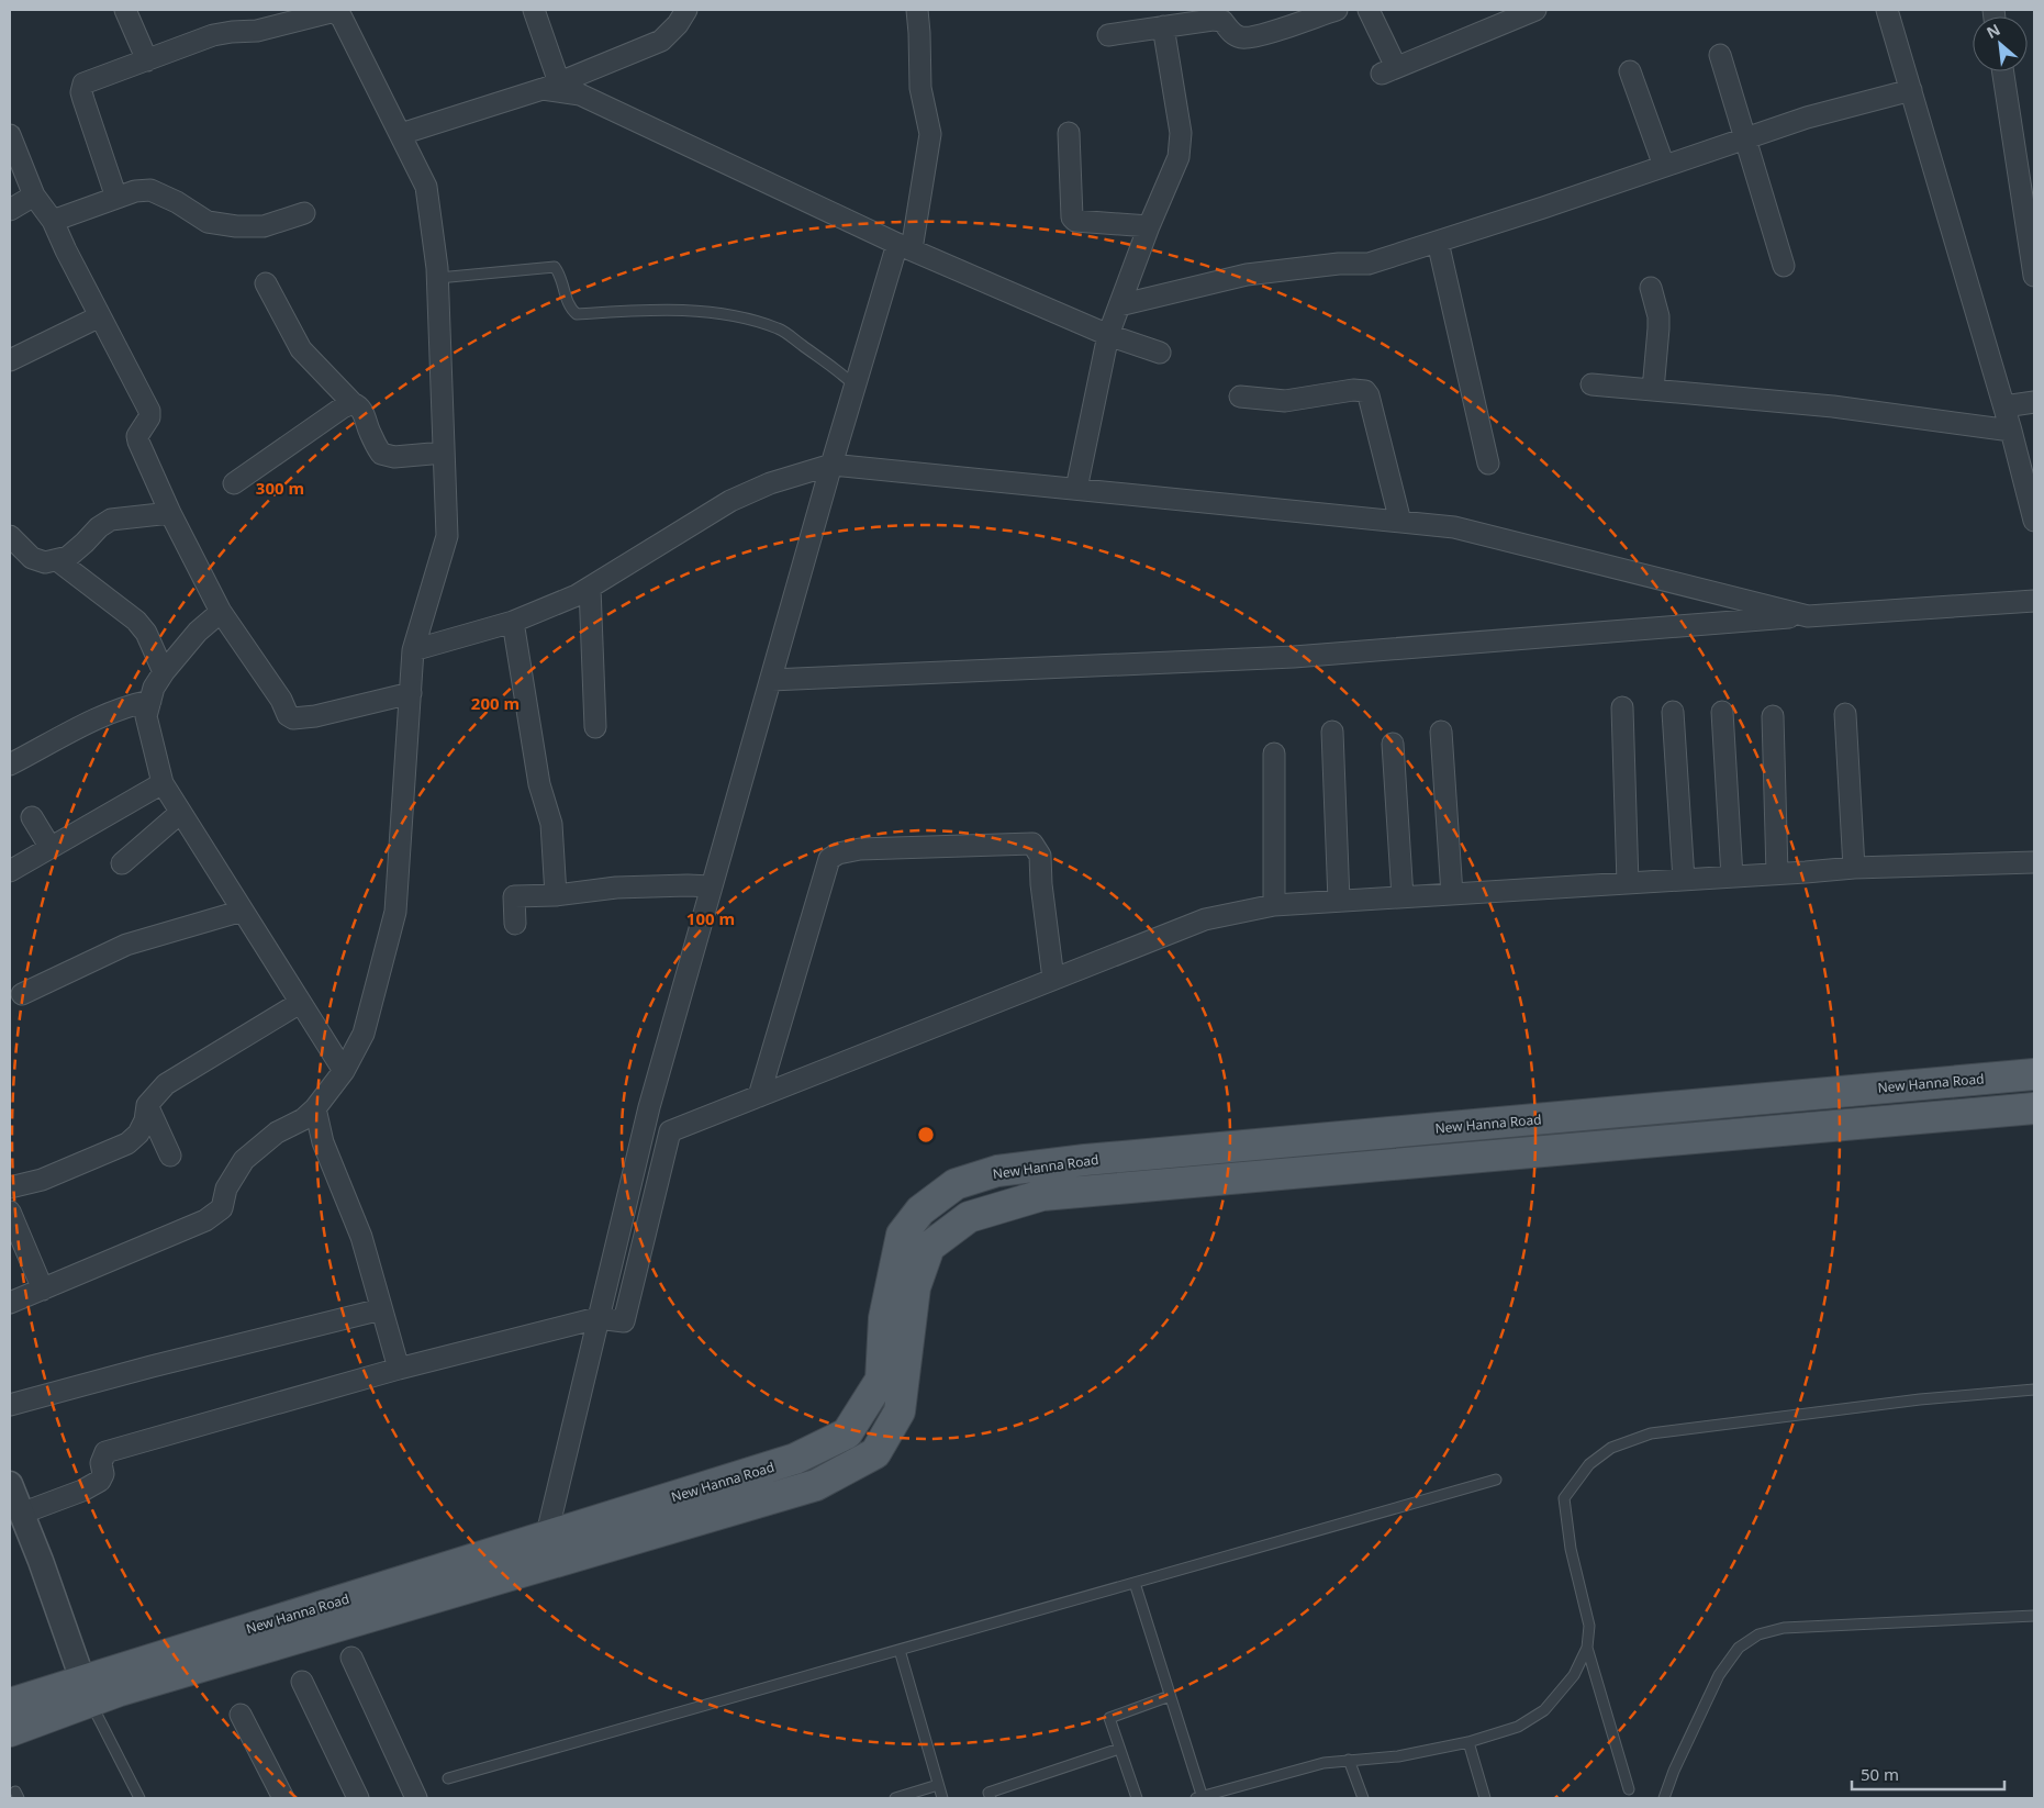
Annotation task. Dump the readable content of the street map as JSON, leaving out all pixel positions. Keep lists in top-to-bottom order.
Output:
{
  "streets": {
    "main road": ["New Hanna Road"]
  },
  "scale_bar": "50 m",
  "north": "top left",
  "rings": ["300 m", "200 m", "100 m"]
}
